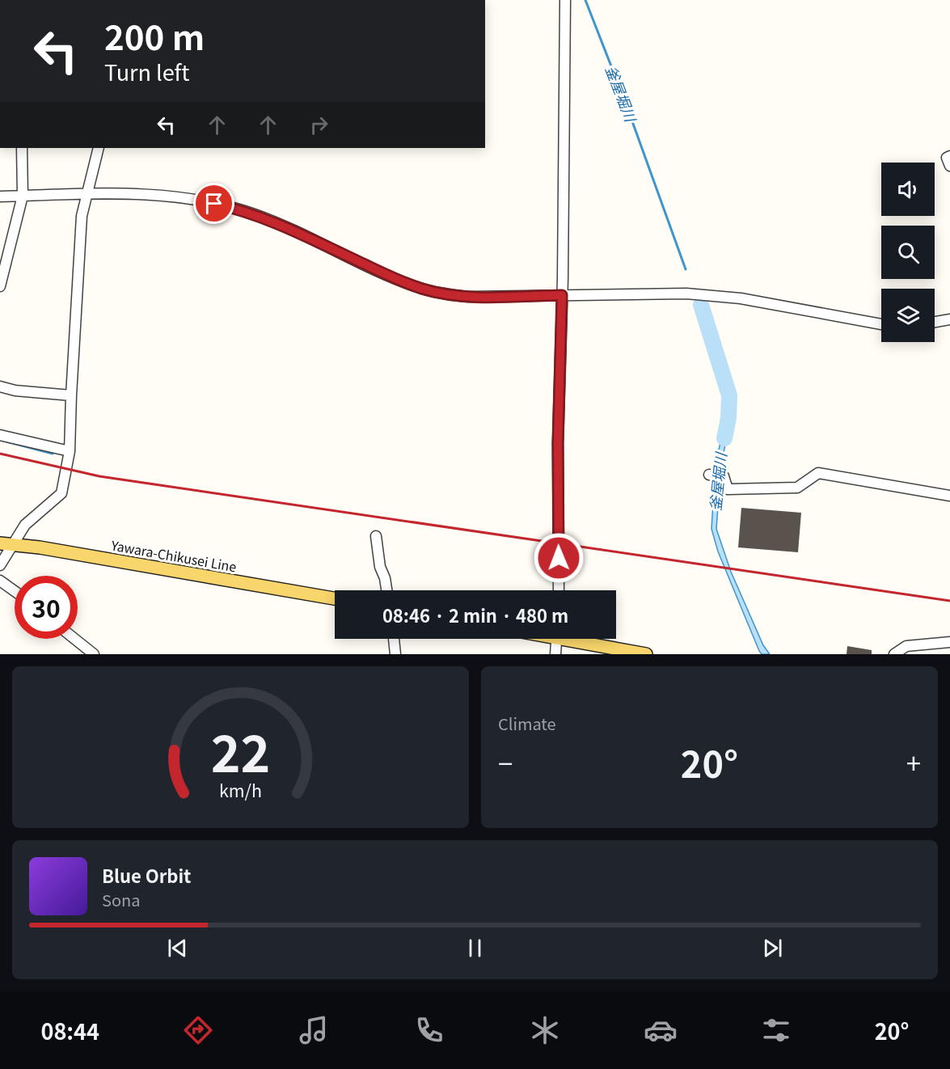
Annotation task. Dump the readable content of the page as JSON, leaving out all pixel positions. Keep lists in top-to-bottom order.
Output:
{
  "streets": {
    "main road": ["Yawara-Chikusei Line"]
  },
  "water": ["釜屋堀川"],
  "page": {
    "turn": ["200 m", "Turn left"],
    "limit": "30",
    "trip": "08:46 · 2 min · 480 m",
    "tile": "Climate",
    "heat": ["−", "20°", "+"],
    "song": ["Blue Orbit", "Sona"],
    "tabs": ["08:44", "20°"],
    "gauge": ["22", "km/h"]
  }
}
